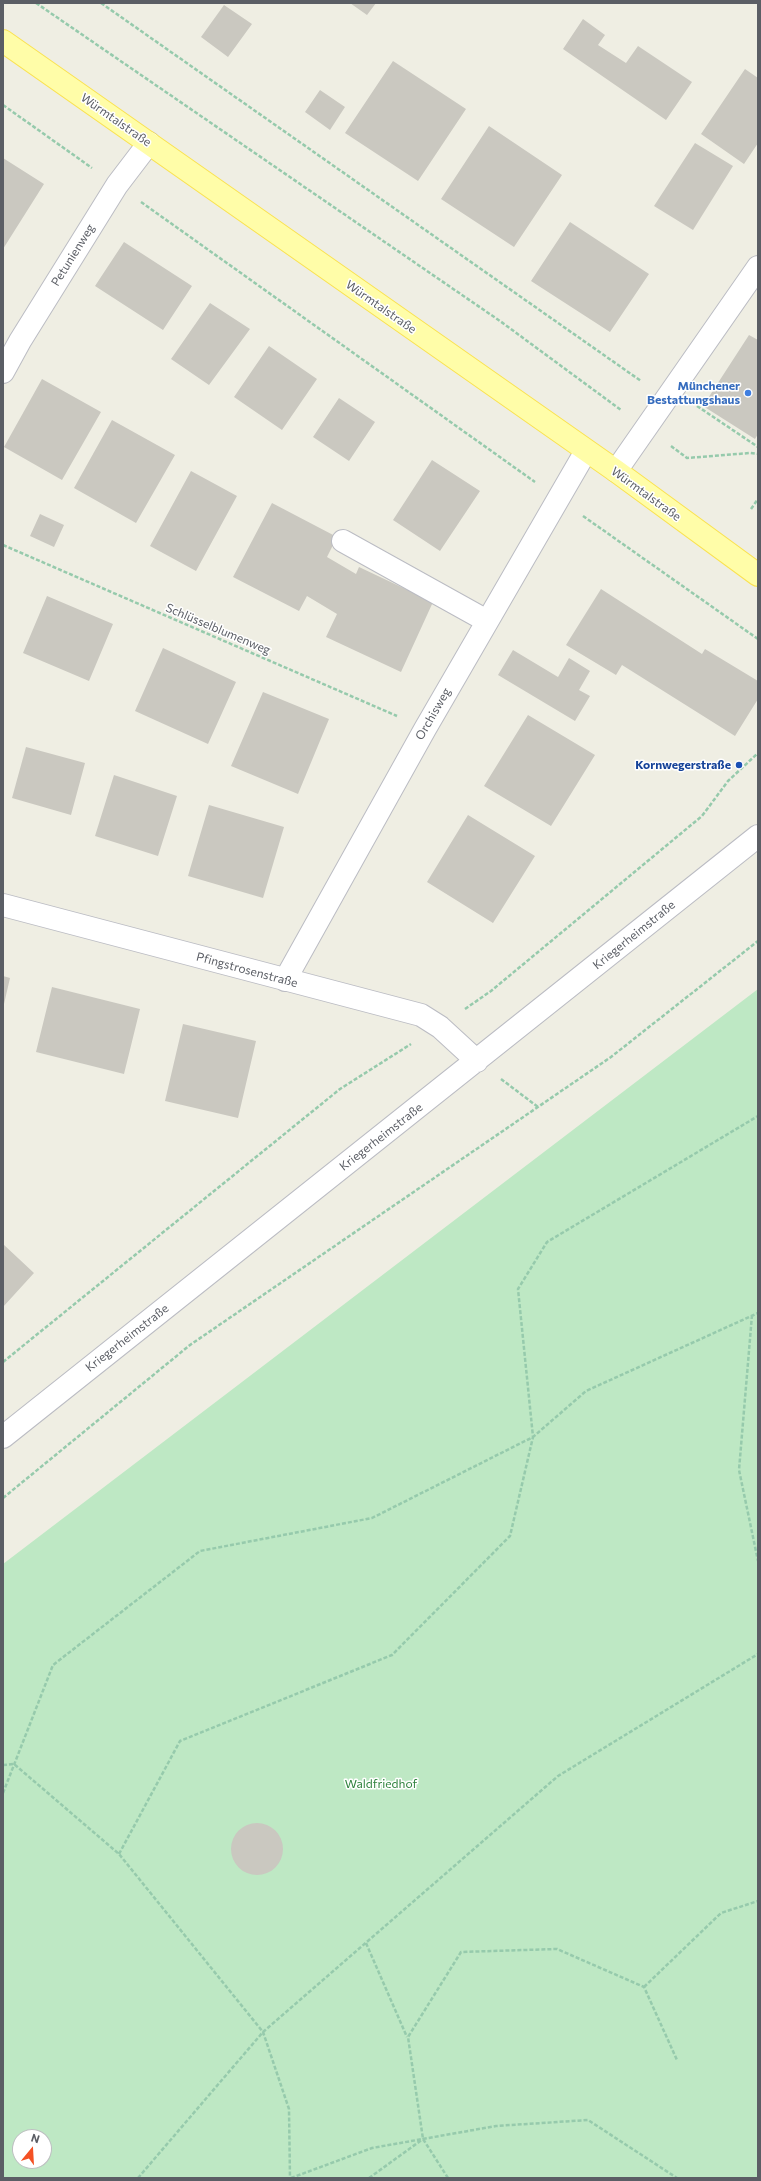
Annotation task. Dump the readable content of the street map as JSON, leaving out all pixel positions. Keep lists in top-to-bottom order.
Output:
{
  "streets": {
    "main road": ["Würmtalstraße"],
    "street": [
      "Petunienweg",
      "Orchisweg",
      "Kriegerheimstraße",
      "Pfingstrosenstraße"
    ],
    "path": ["Schlüsselblumenweg"]
  },
  "crossings": [
    ["Würmtalstraße", "Petunienweg"],
    ["Würmtalstraße", "Orchisweg"],
    ["Schlüsselblumenweg", "Orchisweg"],
    ["Orchisweg", "Pfingstrosenstraße"],
    ["Kriegerheimstraße", "Pfingstrosenstraße"]
  ],
  "parks": ["Waldfriedhof"],
  "places": ["Münchener Bestattungshaus", "Kornwegerstraße"],
  "north": "top"
}
